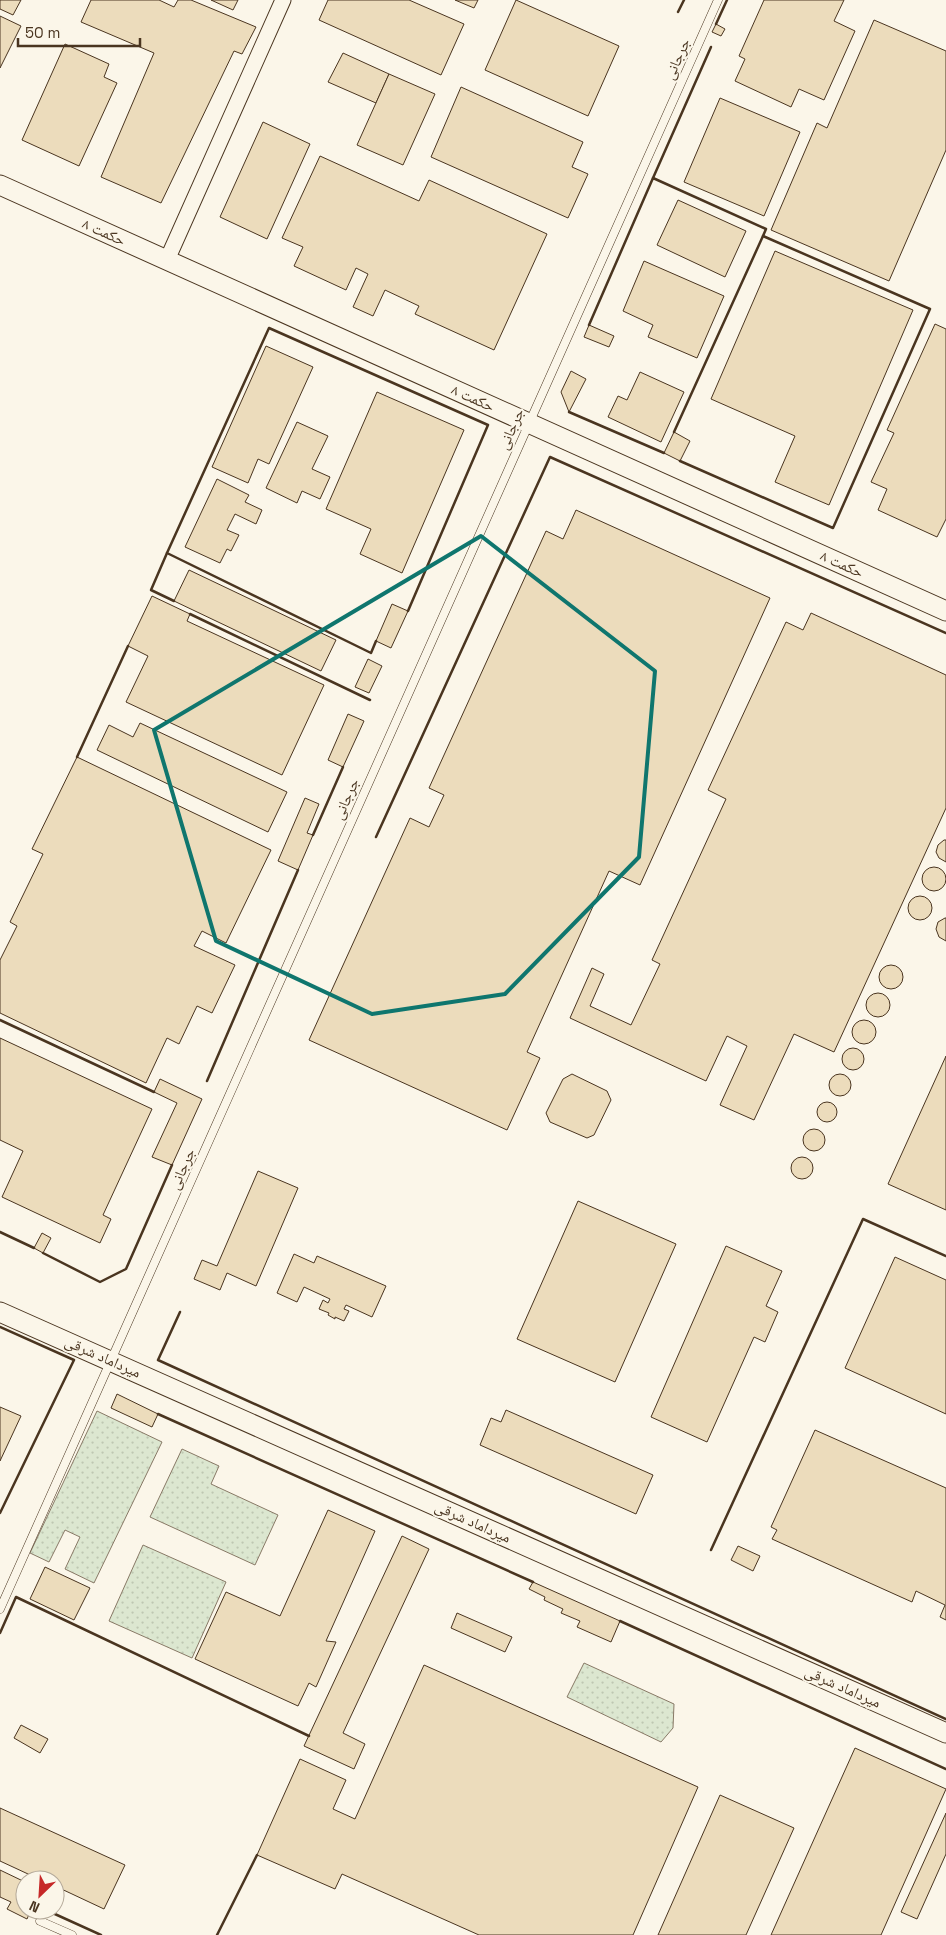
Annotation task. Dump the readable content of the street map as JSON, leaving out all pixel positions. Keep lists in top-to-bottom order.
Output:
{
  "streets": {
    "street": ["حکمت ۸", "میرداماد شرقی"],
    "lane": ["جرجانی"]
  },
  "crossings": [
    ["جرجانی", "حکمت ۸"],
    ["جرجانی", "میرداماد شرقی"]
  ],
  "scale_bar": "50 m",
  "north": "bottom left"
}
